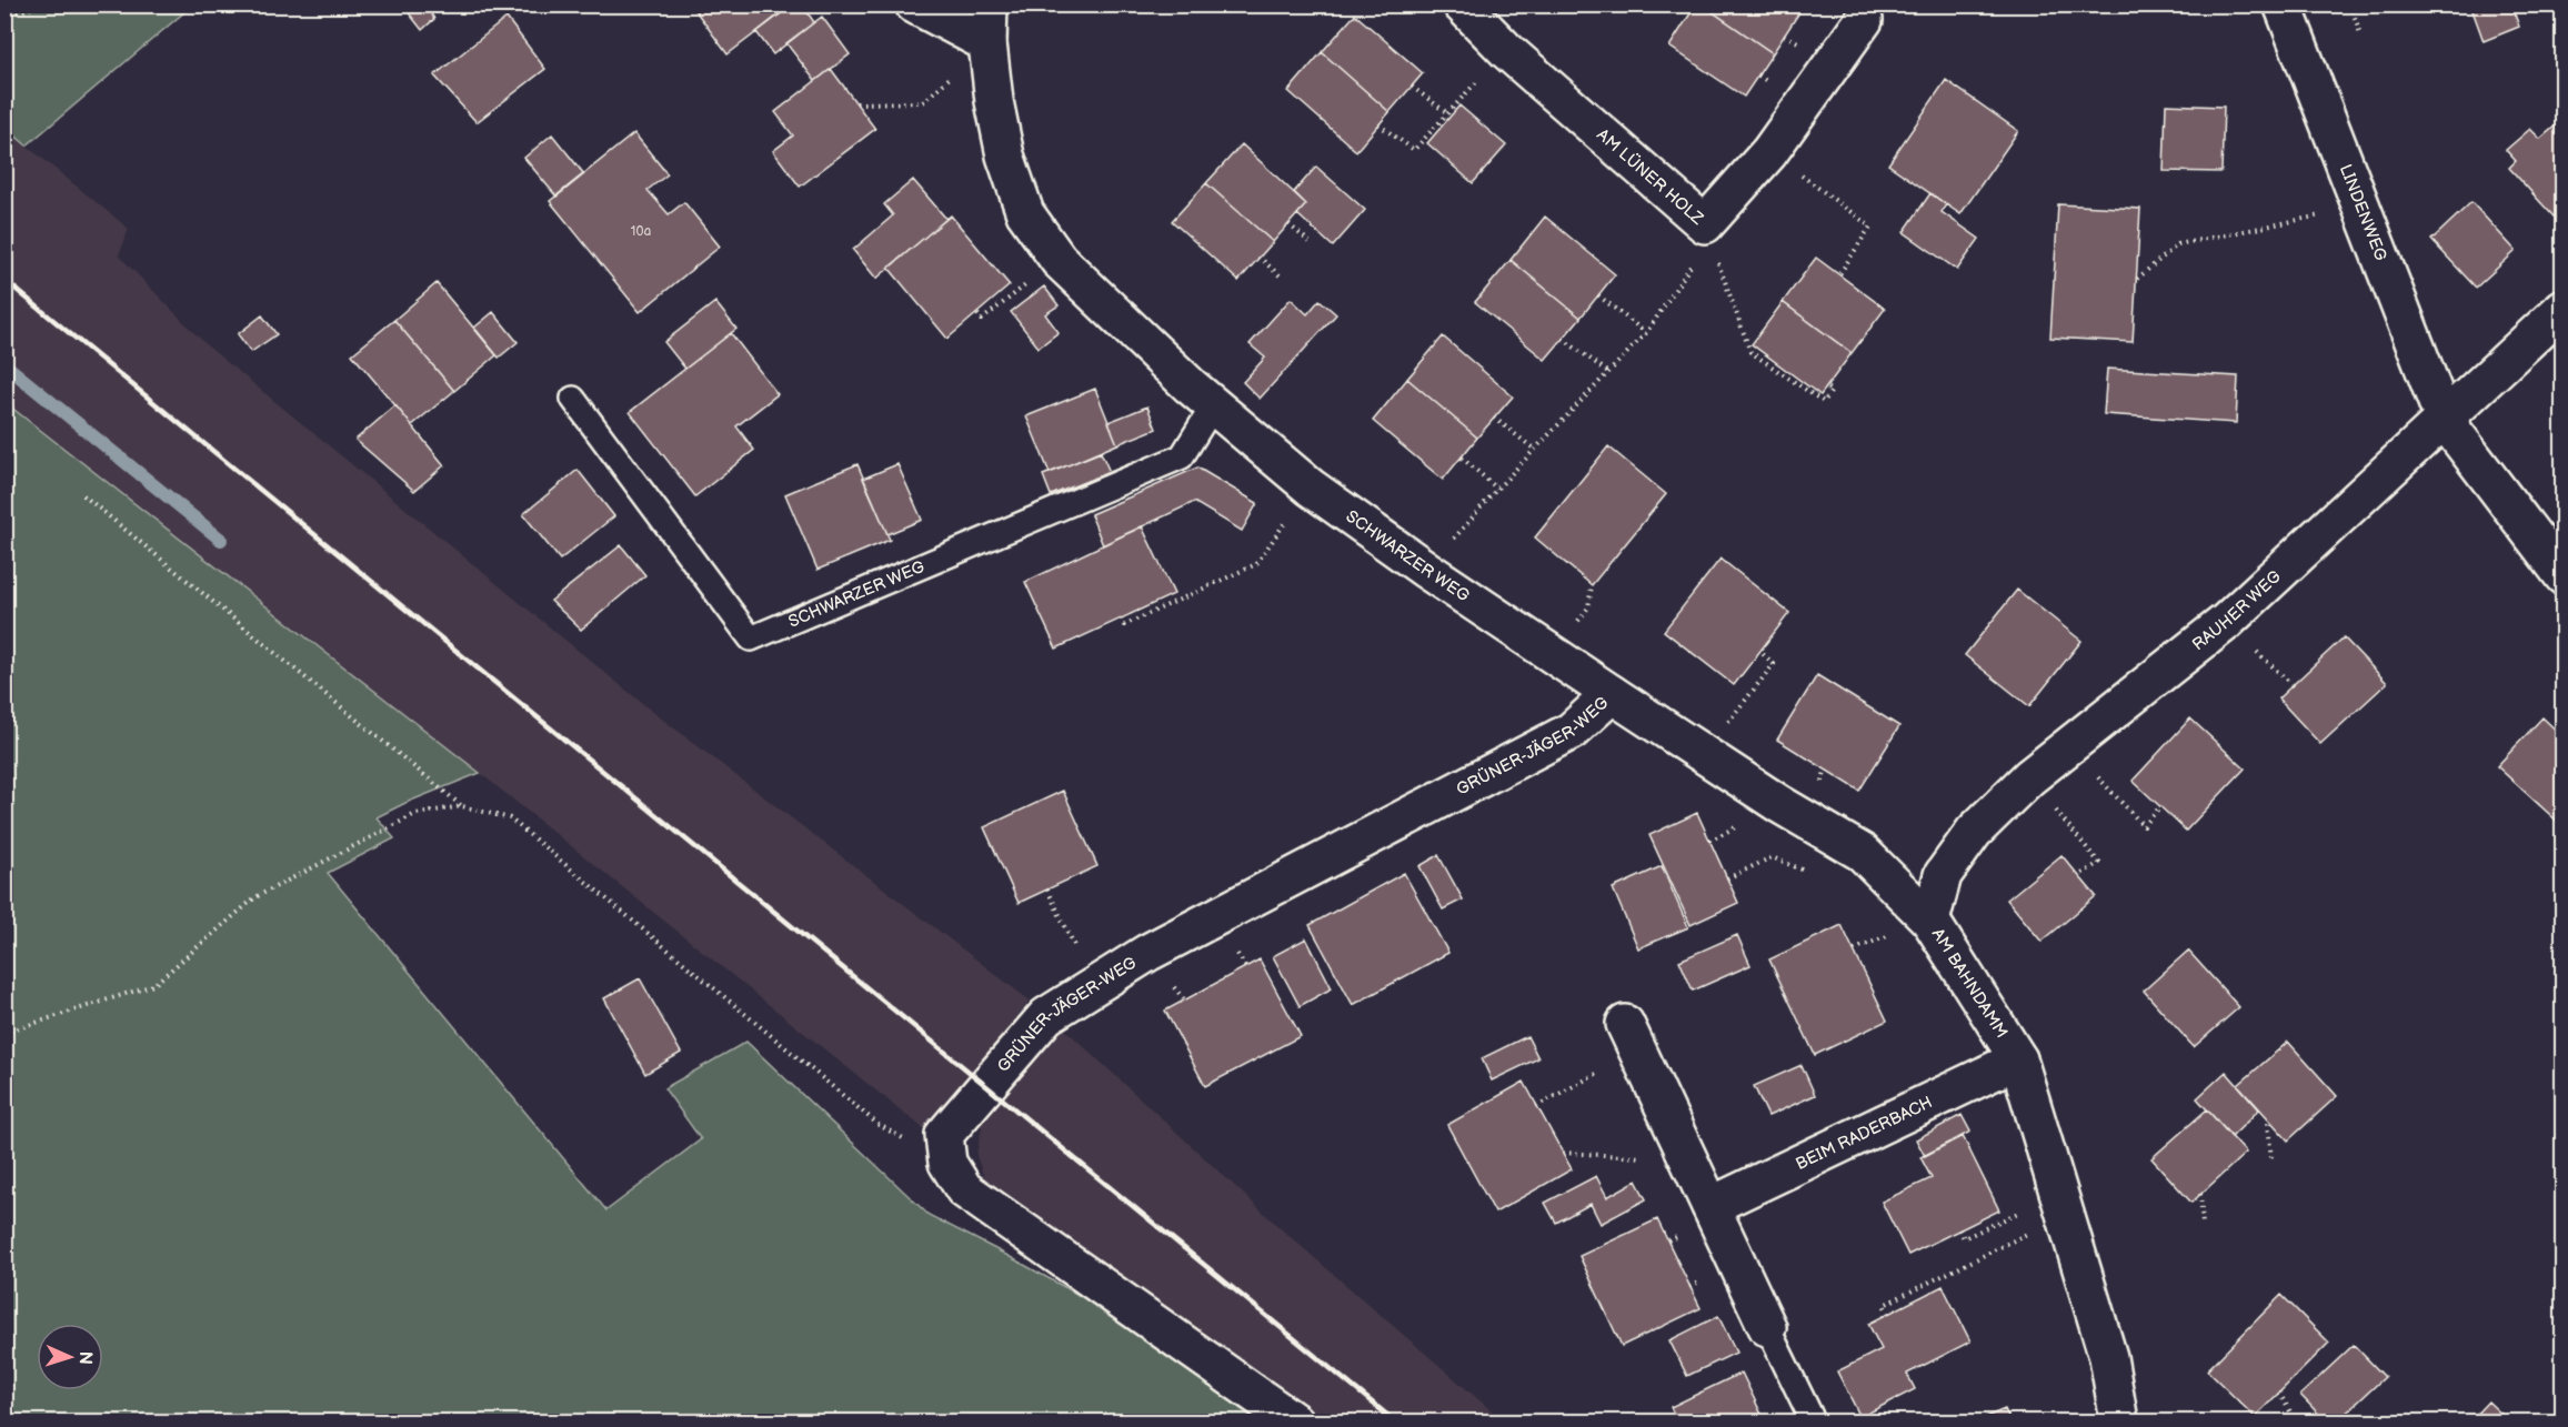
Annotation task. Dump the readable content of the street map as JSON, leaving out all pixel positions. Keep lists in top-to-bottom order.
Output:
{
  "streets": {
    "street": [
      "AM LÜNER HOLZ",
      "LINDENWEG",
      "SCHWARZER WEG",
      "RAUHER WEG",
      "GRÜNER-JÄGER-WEG",
      "AM BAHNDAMM",
      "BEIM RADERBACH"
    ]
  },
  "crossings": [
    ["LINDENWEG", "RAUHER WEG"],
    ["SCHWARZER WEG", "GRÜNER-JÄGER-WEG"],
    ["SCHWARZER WEG", "AM BAHNDAMM"],
    ["RAUHER WEG", "AM BAHNDAMM"],
    ["GRÜNER-JÄGER-WEG", "AM BAHNDAMM"],
    ["AM BAHNDAMM", "BEIM RADERBACH"]
  ],
  "house_numbers": ["10a"],
  "north": "right"
}
